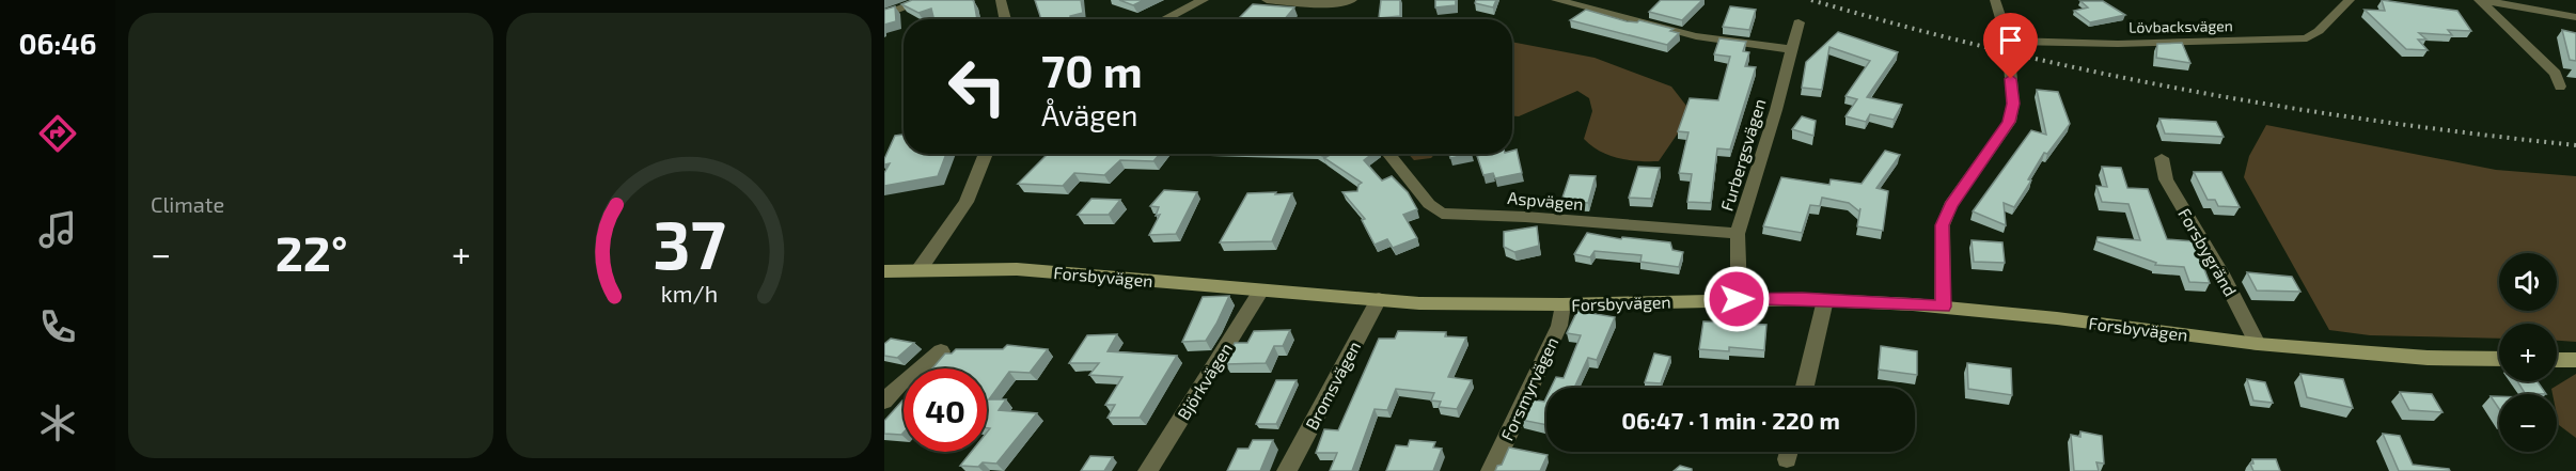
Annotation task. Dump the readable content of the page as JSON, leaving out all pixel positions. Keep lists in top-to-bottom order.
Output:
{
  "streets": {
    "street": [
      "Lövbacksvägen",
      "Furbergsvägen",
      "Aspvägen",
      "Forsbygränd",
      "Forsbyvägen",
      "Björkvägen",
      "Bromsvägen",
      "Forsmyrvägen"
    ]
  },
  "crossings": [
    ["Furbergsvägen", "Aspvägen"],
    ["Furbergsvägen", "Forsbyvägen"],
    ["Forsbygränd", "Forsbyvägen"],
    ["Forsbyvägen", "Björkvägen"],
    ["Forsbyvägen", "Bromsvägen"],
    ["Forsbyvägen", "Forsmyrvägen"]
  ],
  "page": {
    "tabs": "06:46",
    "tile": "Climate",
    "turn": ["70 m", "Åvägen"],
    "heat": ["−", "22°", "+"],
    "map_buttons": ["+", "−"],
    "limit": "40",
    "trip": "06:47 · 1 min · 220 m",
    "gauge": ["37", "km/h"]
  }
}
